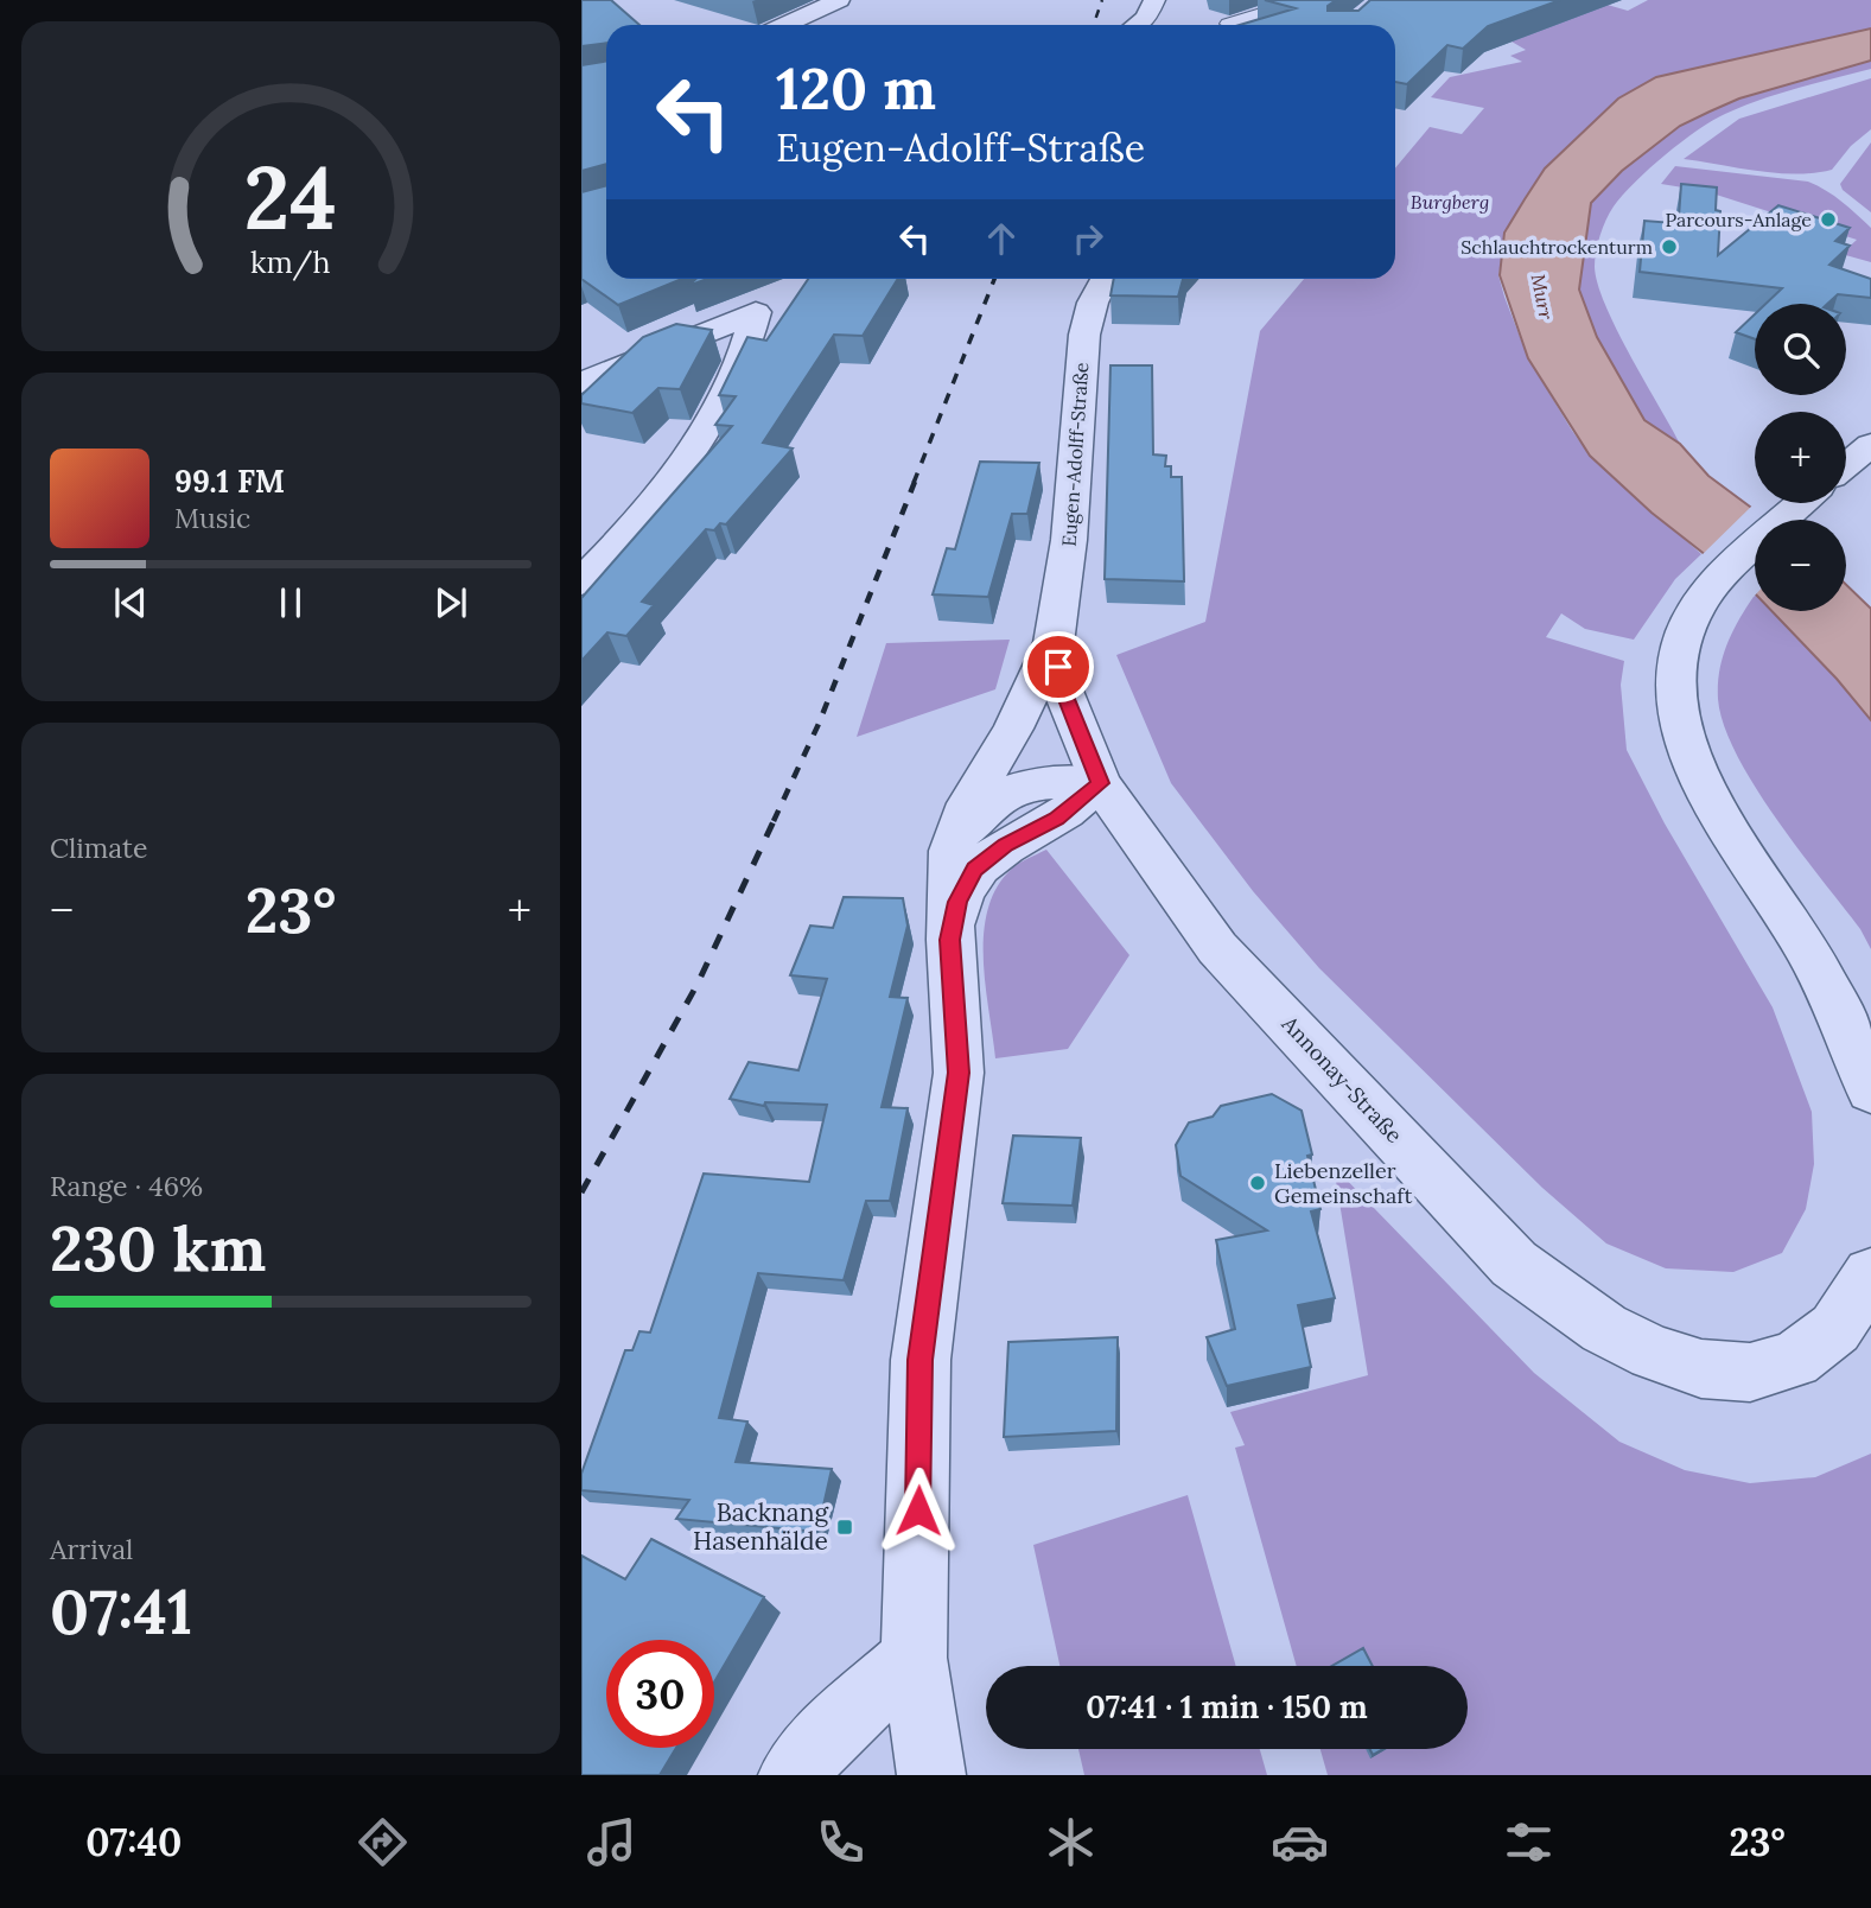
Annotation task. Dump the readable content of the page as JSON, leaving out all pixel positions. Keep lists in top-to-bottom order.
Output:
{
  "streets": {
    "street": ["Eugen-Adolff-Straße", "Annonay-Straße"]
  },
  "crossings": [
    ["Eugen-Adolff-Straße", "Annonay-Straße"]
  ],
  "water": ["Murr"],
  "parks": ["Burgberg"],
  "places": {
    "other": ["Parcours-Anlage", "Schlauchtrockenturm", "Liebenzeller Gemeinschaft"],
    "transit": ["Backnang Hasenhälde"]
  },
  "page": {
    "turn": ["120 m", "Eugen-Adolff-Straße"],
    "map_buttons": ["+", "−"],
    "song": ["99.1 FM", "Music"],
    "tile": [
      "Climate",
      ["Range · 46%", "230 km"],
      ["Arrival", "07:41"]
    ],
    "heat": ["−", "23°", "+"],
    "limit": "30",
    "trip": "07:41 · 1 min · 150 m",
    "tabs": ["07:40", "23°"],
    "gauge": ["24", "km/h"]
  }
}
